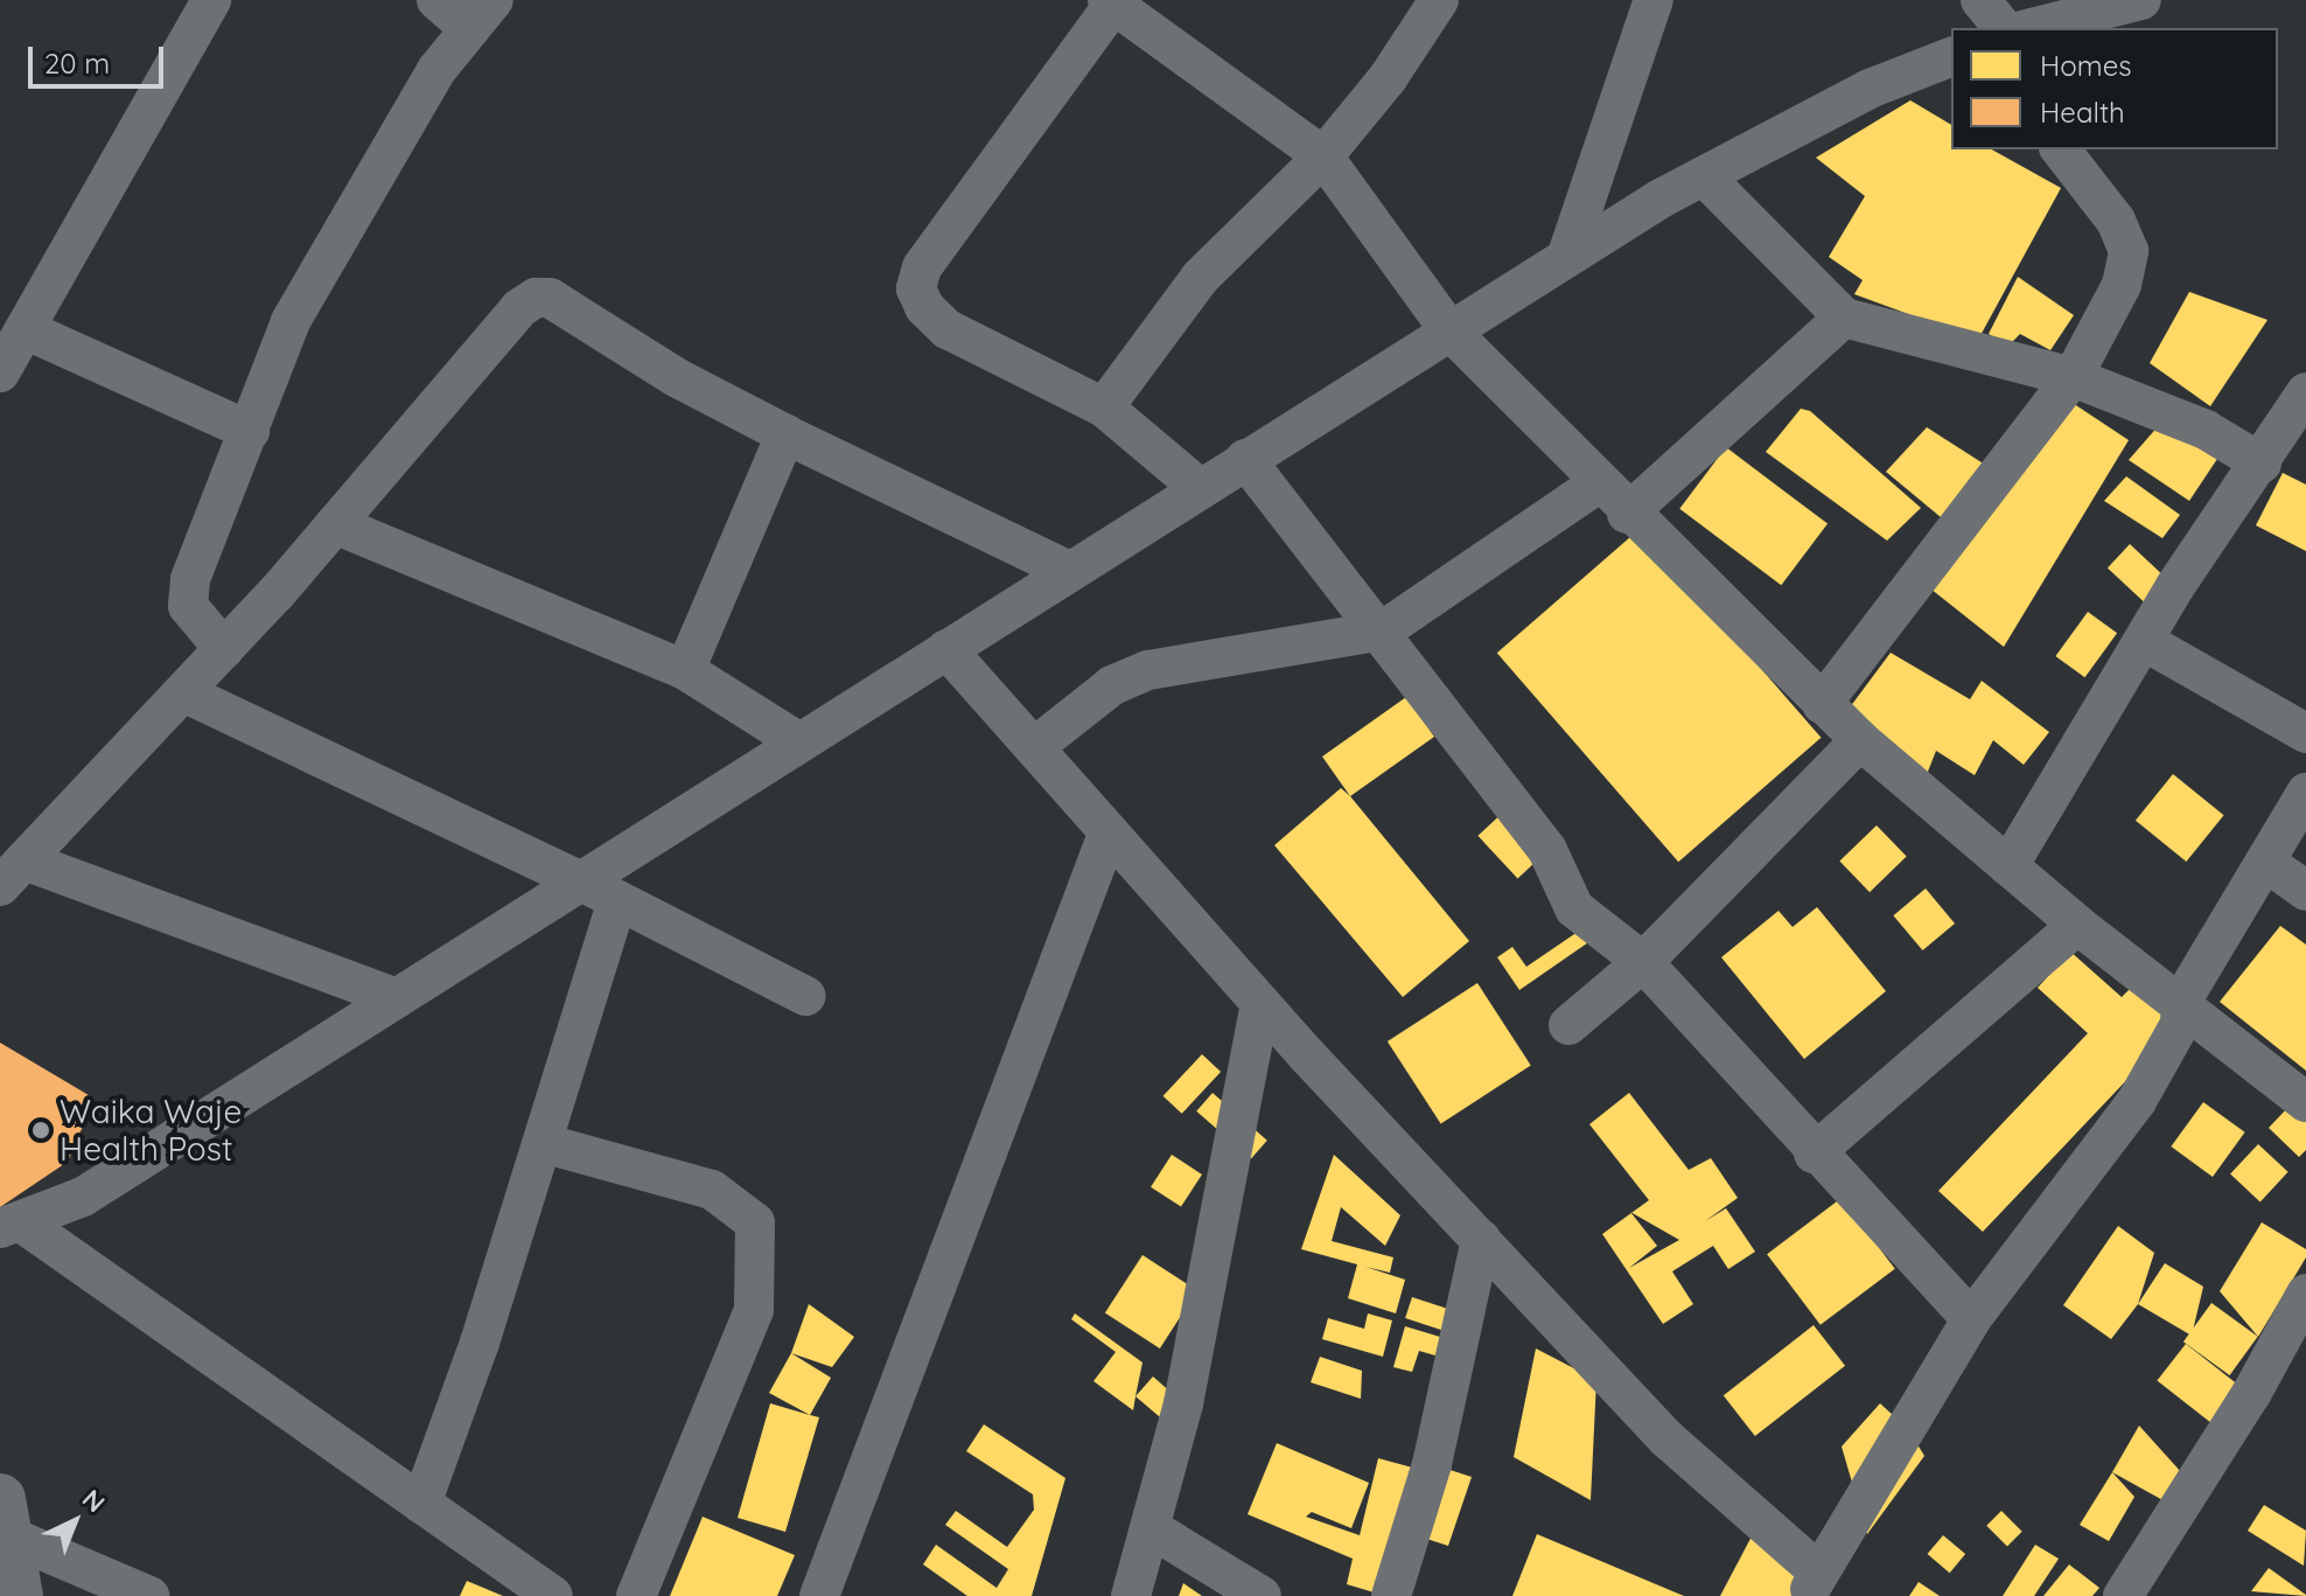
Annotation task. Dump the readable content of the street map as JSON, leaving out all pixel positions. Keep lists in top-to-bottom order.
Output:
{
  "places": ["Waika Waje Health Post"],
  "legend": ["Homes", "Health"],
  "scale_bar": "20 m",
  "north": "top right"
}
